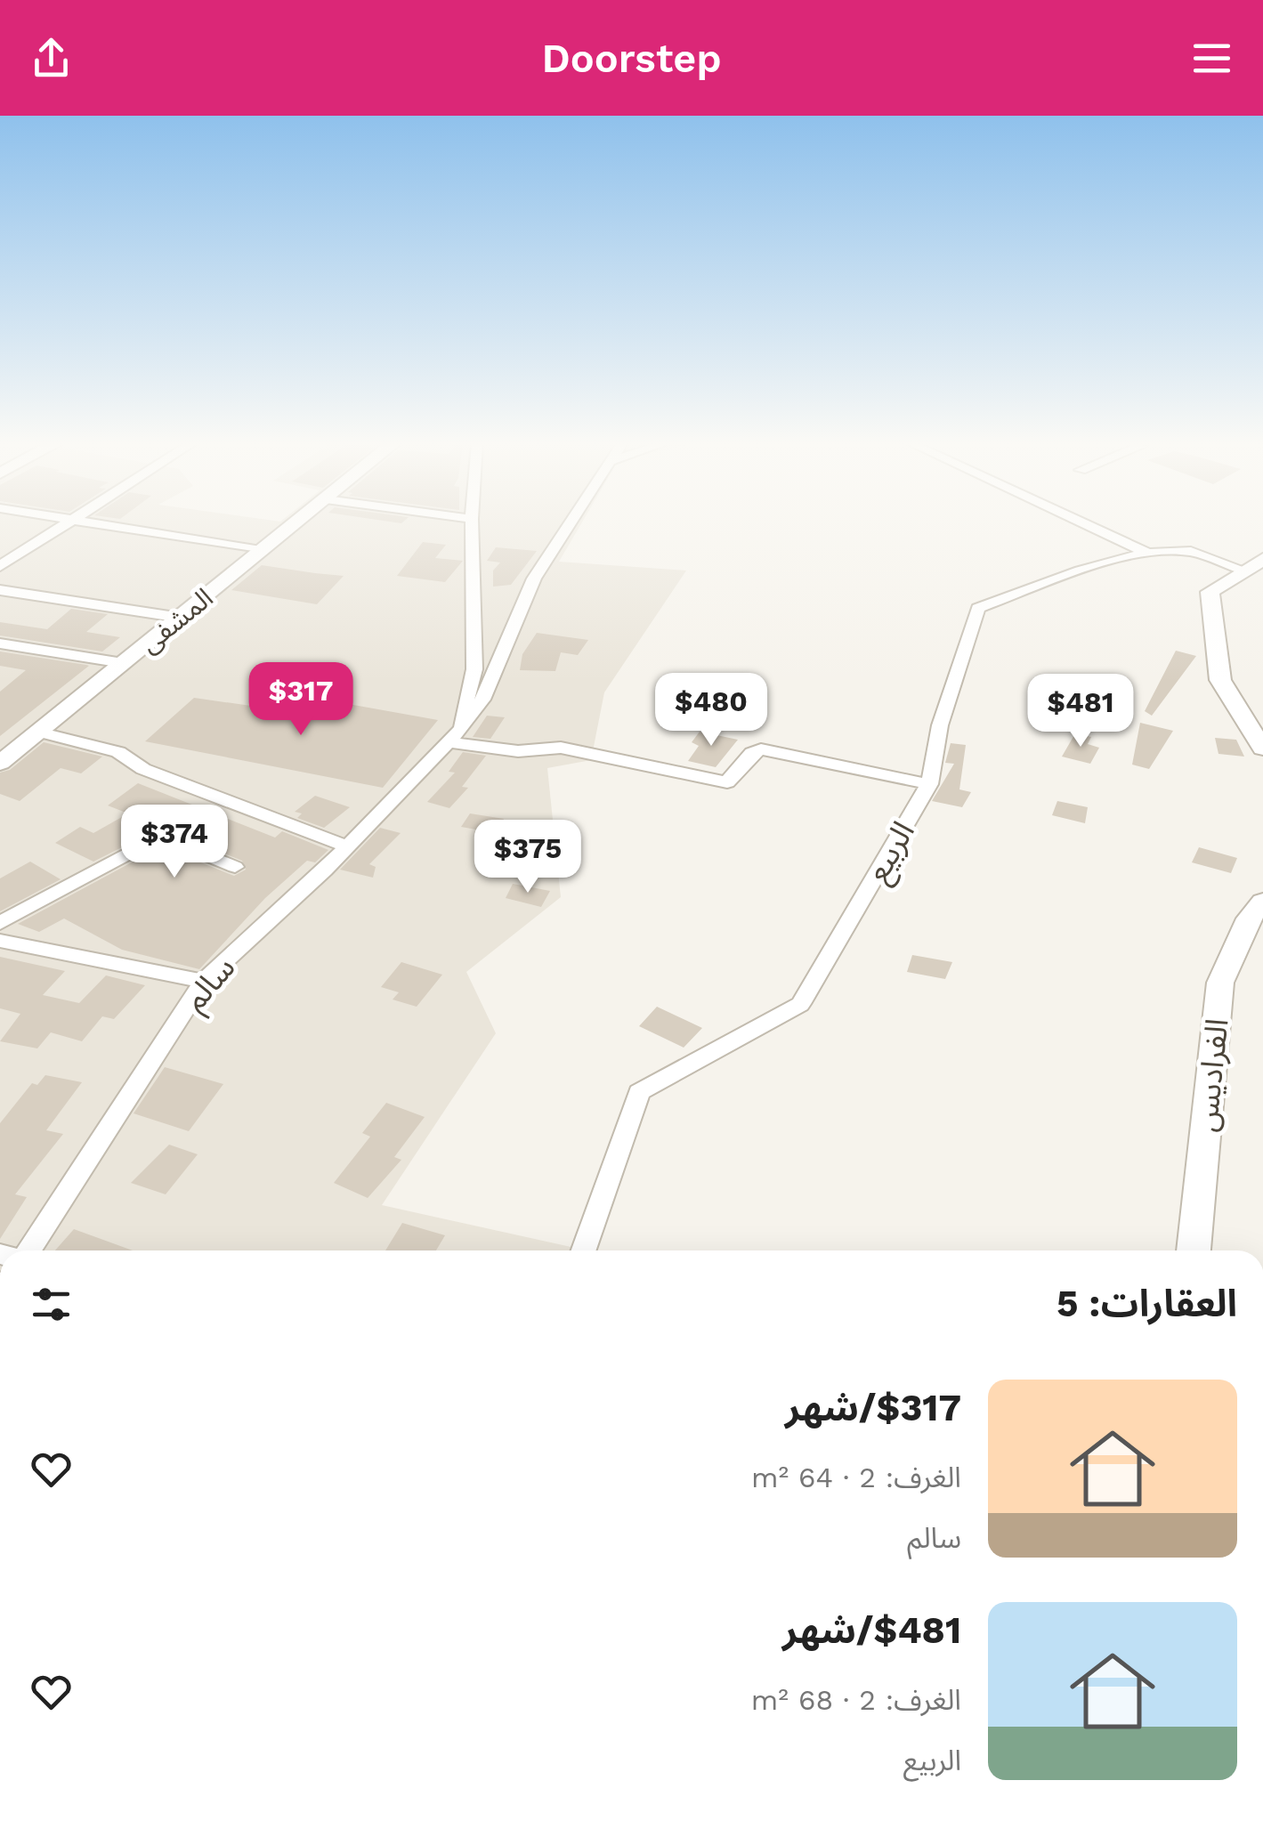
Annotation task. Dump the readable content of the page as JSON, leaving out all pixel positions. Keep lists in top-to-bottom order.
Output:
{
  "streets": {
    "street": [
      "المشفى",
      "الربيع",
      "سالم",
      "الفراديس"
    ]
  },
  "page": {
    "header": "Doorstep",
    "price": [
      "$317",
      "$480",
      "$481",
      "$374",
      "$375"
    ],
    "heading": "العقارات: 5",
    "list": [
      {
        "name": "$317/شهر",
        "note": "الغرف: 2 · 64 m² · سالم"
      },
      {
        "name": "$481/شهر",
        "note": "الغرف: 2 · 68 m² · الربيع"
      }
    ]
  }
}
